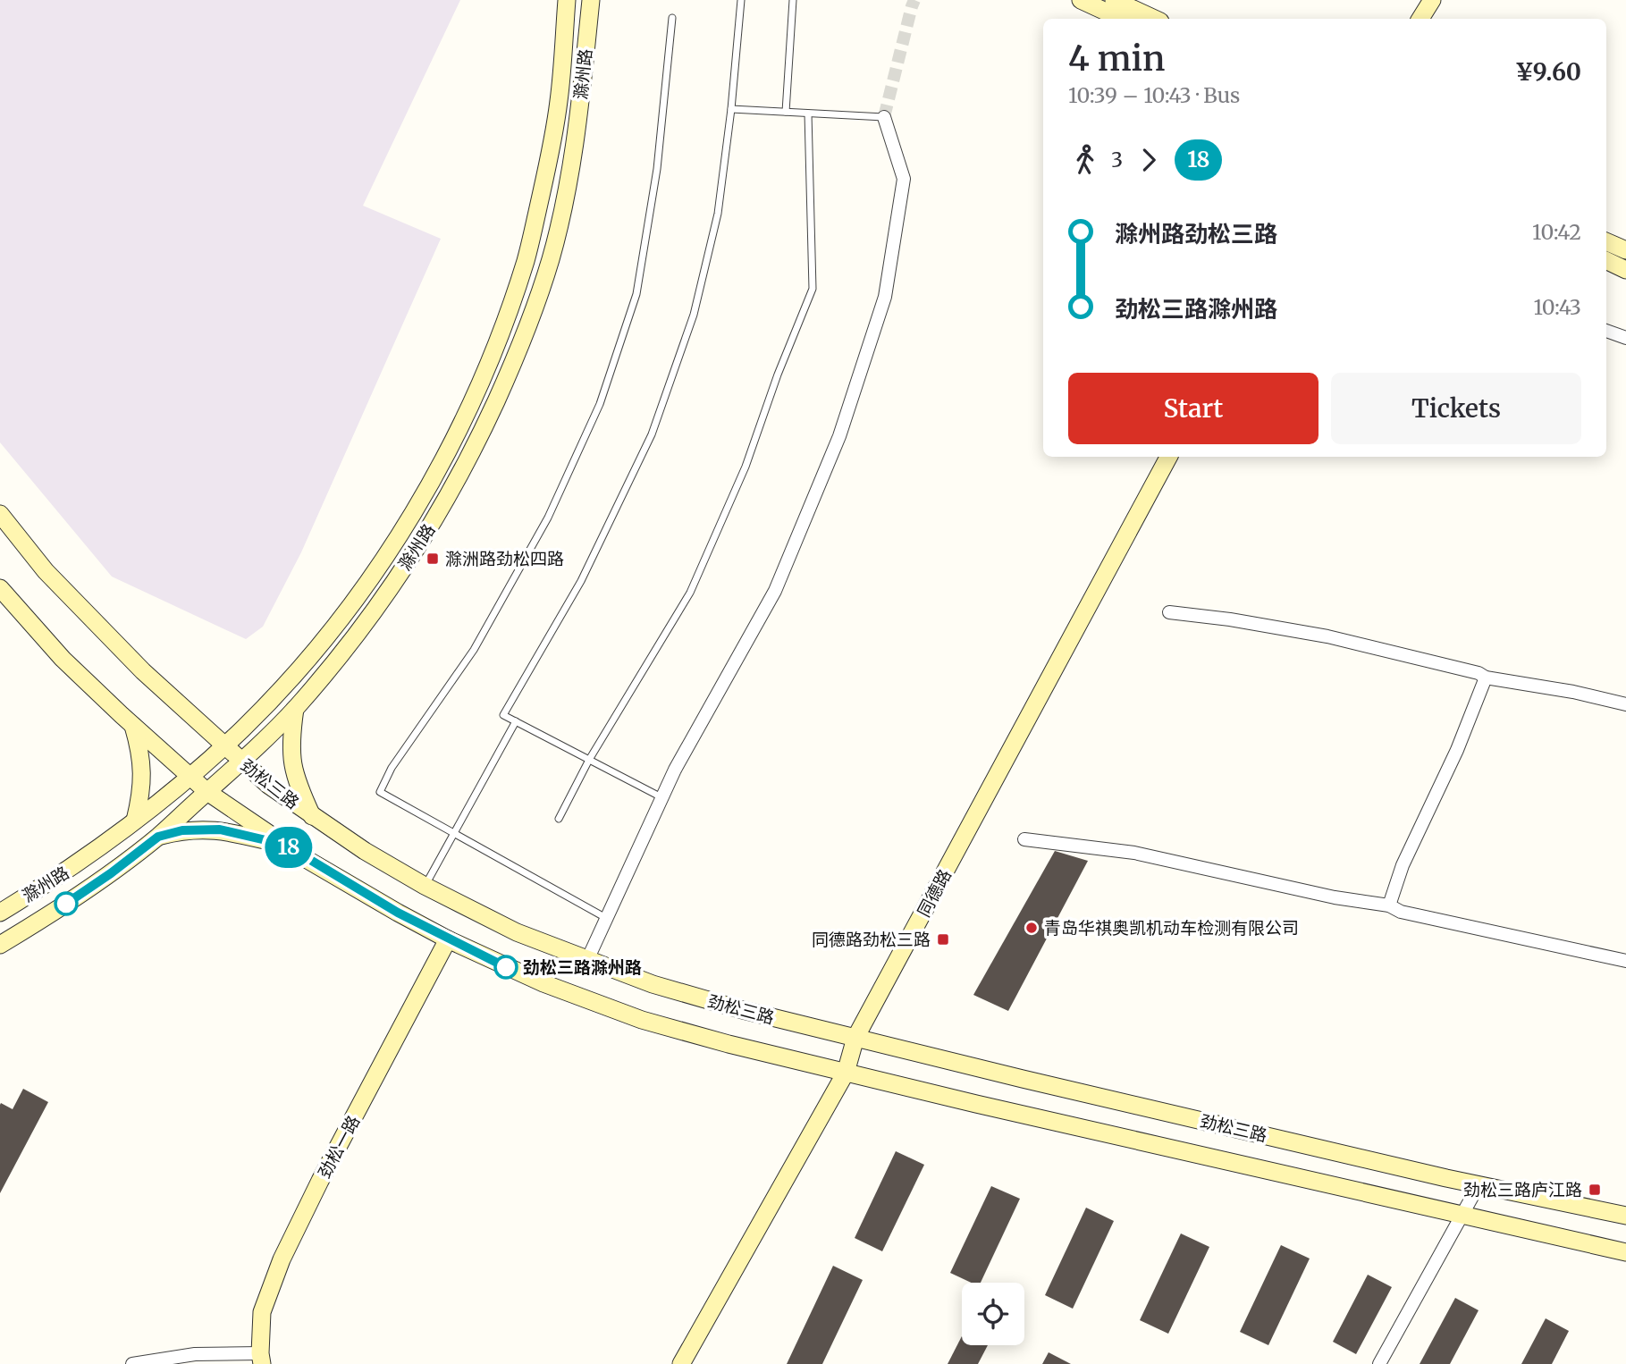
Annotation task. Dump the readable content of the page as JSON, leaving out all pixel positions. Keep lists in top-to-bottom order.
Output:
{
  "streets": {
    "main road": [
      "滁州路",
      "劲松三路",
      "同德路",
      "劲松一路"
    ]
  },
  "crossings": [
    ["滁州路", "劲松三路"],
    ["劲松三路", "同德路"],
    ["劲松三路", "劲松一路"]
  ],
  "places": {
    "transit": ["滁洲路劲松四路", "同德路劲松三路", "劲松三路庐江路"],
    "other": ["青岛华祺奥凯机动车检测有限公司", "劲松三路滁州路"]
  },
  "lines": ["bus line 18"],
  "page": {
    "on_map": "18",
    "heading": ["4 min", "10:39 – 10:43 · Bus", "¥9.60"],
    "legs": ["3", "18"],
    "list": [
      {
        "name": "滁州路劲松三路",
        "value": "10:42"
      },
      {
        "name": "劲松三路滁州路",
        "value": "10:43"
      }
    ],
    "buttons": ["Start", "Tickets"]
  }
}
